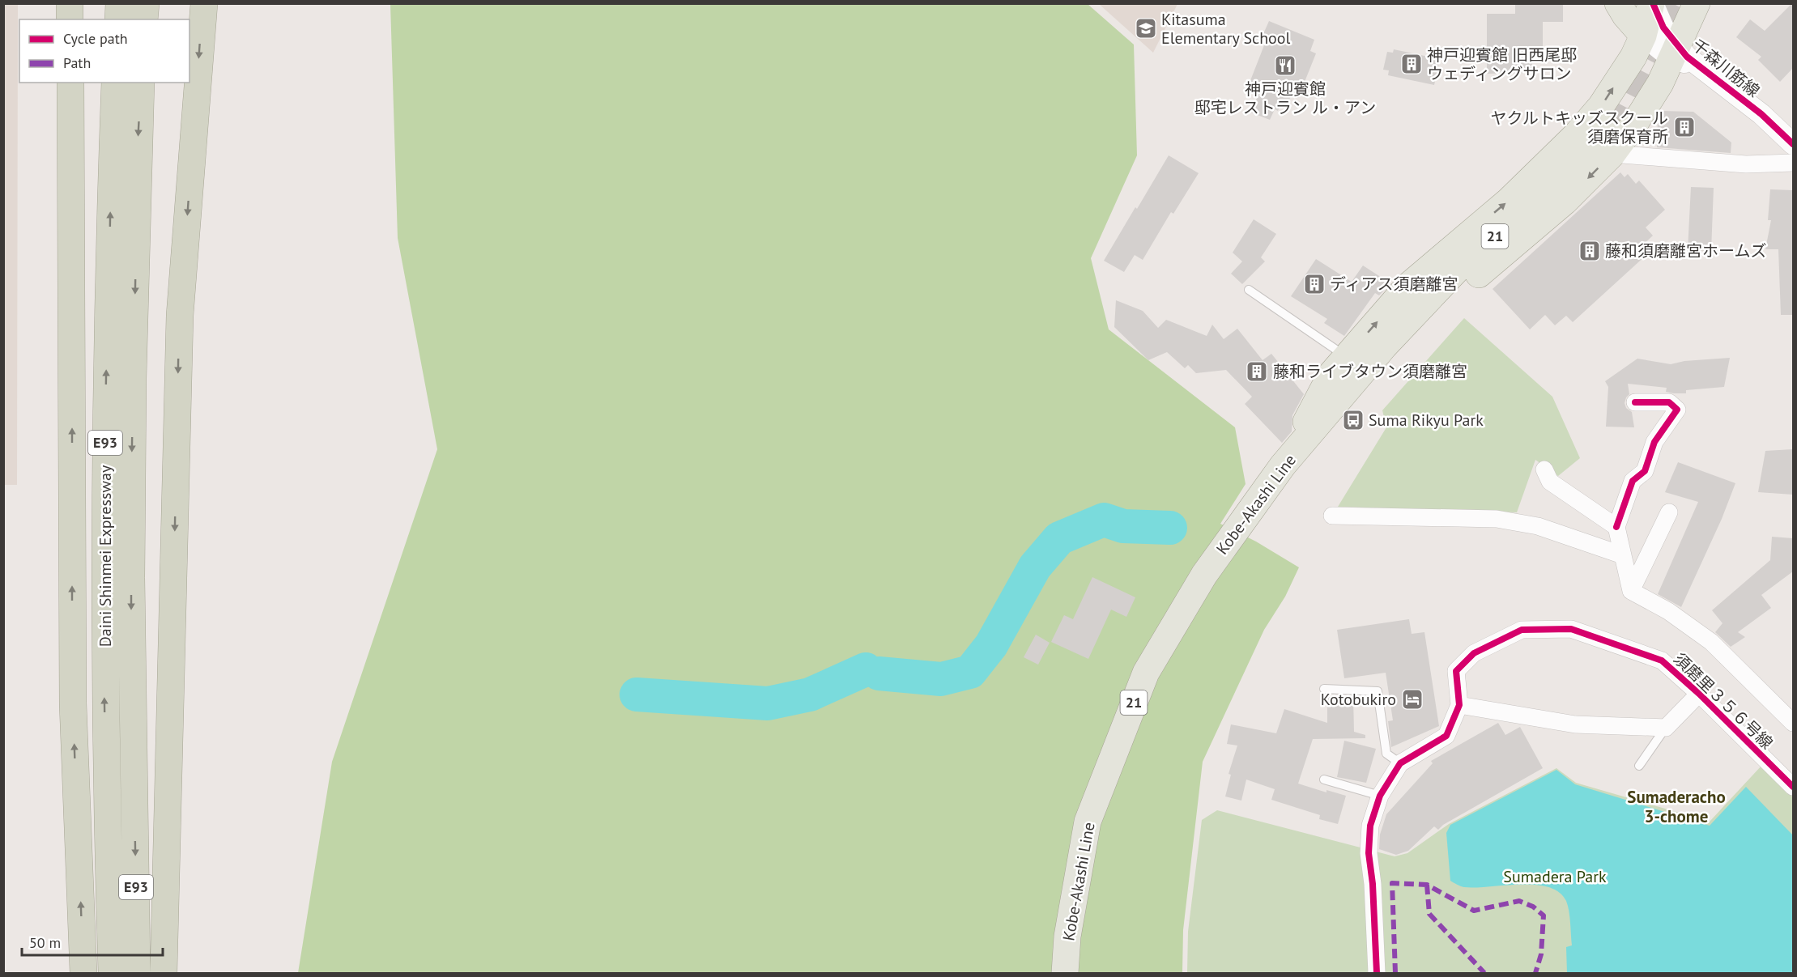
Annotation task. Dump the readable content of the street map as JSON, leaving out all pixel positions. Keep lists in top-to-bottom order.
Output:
{
  "streets": {
    "highway": ["E93", "Daini Shinmei Expressway"],
    "main road": ["21", "Kobe-Akashi Line"],
    "street": ["千森川筋線", "須磨里３５６号線"]
  },
  "crossings": [
    ["千森川筋線", "Kobe-Akashi Line"]
  ],
  "districts": ["Sumaderacho 3-chome"],
  "parks": ["Sumadera Park"],
  "places": {
    "school or university": ["Kitasuma Elementary School"],
    "building": [
      "神戸迎賓館 旧西尾邸 ウェディングサロン",
      "ヤクルトキッズスクール 須磨保育所",
      "藤和須磨離宮ホームズ",
      "ディアス須磨離宮",
      "藤和ライブタウン須磨離宮"
    ],
    "restaurant": ["神戸迎賓館 邸宅レストラン ル・アン"],
    "bus stop": ["Suma Rikyu Park"],
    "hotel": ["Kotobukiro"]
  },
  "legend": ["Cycle path", "Path"],
  "scale_bar": "50 m"
}
